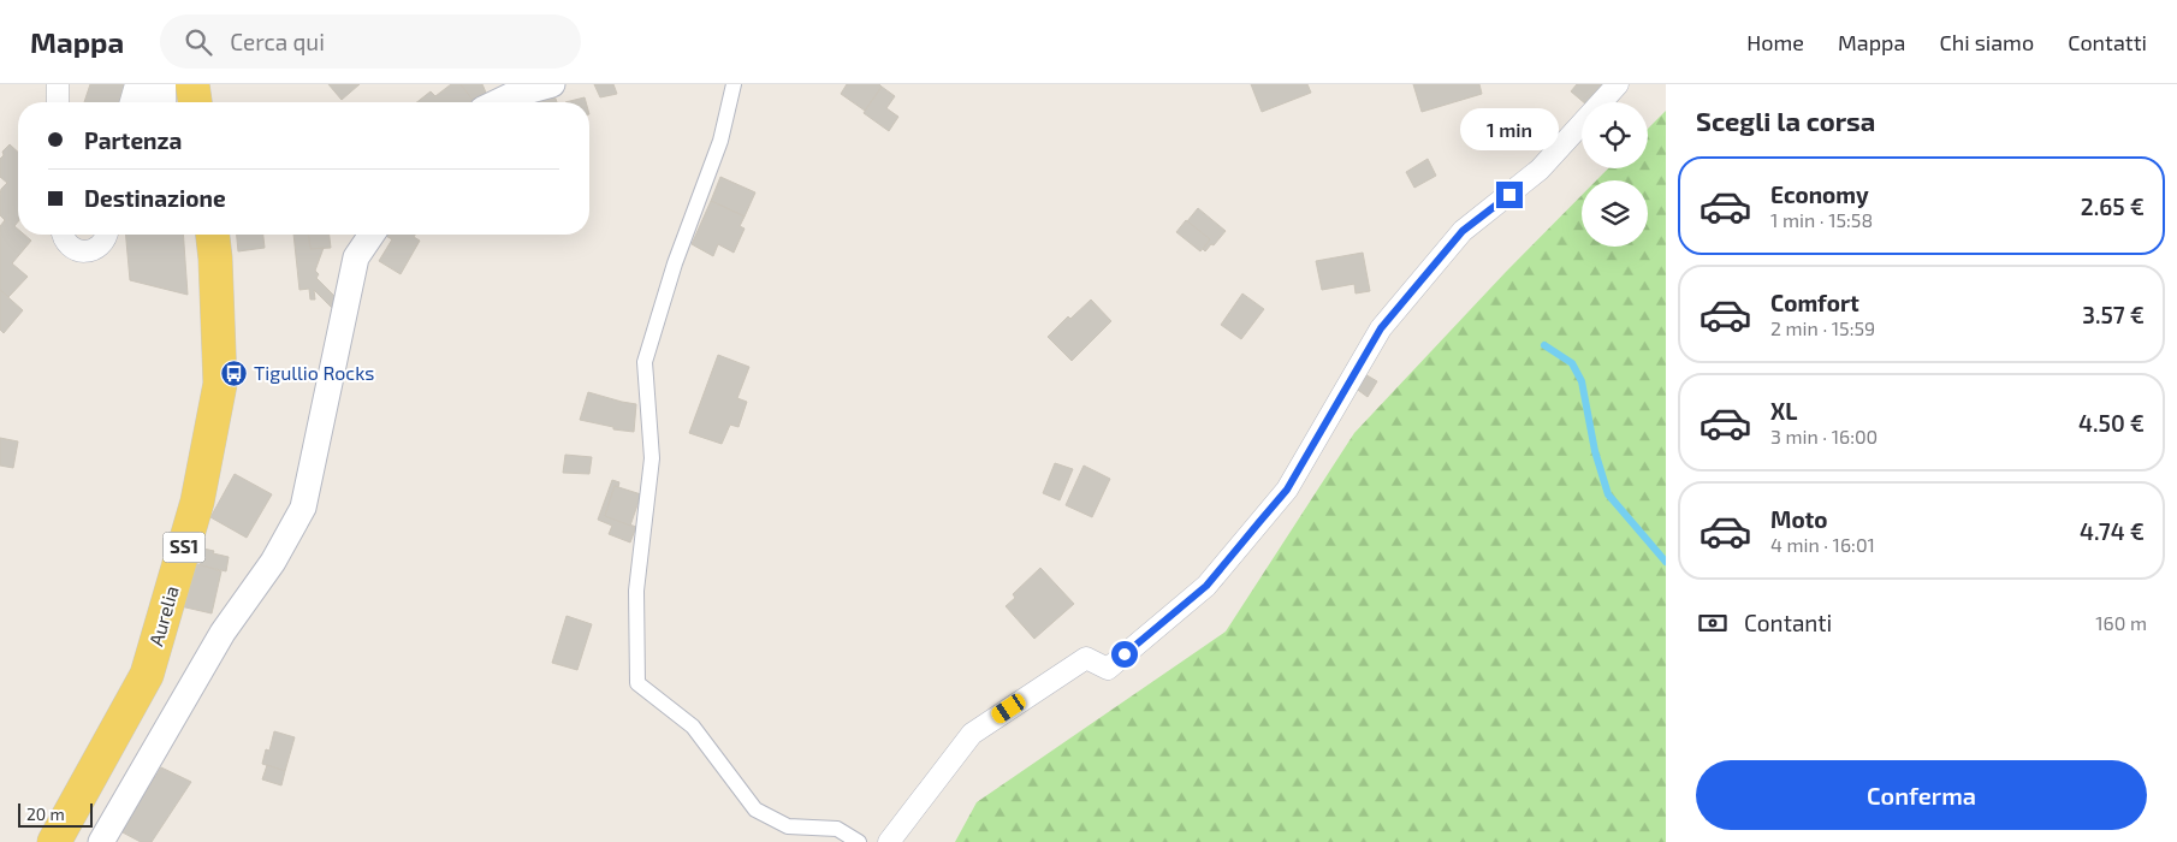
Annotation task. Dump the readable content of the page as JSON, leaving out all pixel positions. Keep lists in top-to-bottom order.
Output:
{
  "streets": {
    "main road": ["SS1", "Aurelia"]
  },
  "places": {
    "bus stop": ["Tigullio Rocks"]
  },
  "scale_bar": "20 m",
  "page": {
    "header": "Mappa",
    "search": "Cerca qui",
    "nav": [
      "Home",
      "Mappa",
      "Chi siamo",
      "Contatti"
    ],
    "heading": "Scegli la corsa",
    "banner": ["Partenza", "Destinazione"],
    "bubble": "1 min",
    "list": [
      {
        "name": "Economy",
        "note": "1 min · 15:58",
        "value": "2.65 €"
      },
      {
        "name": "Comfort",
        "note": "2 min · 15:59",
        "value": "3.57 €"
      },
      {
        "name": "XL",
        "note": "3 min · 16:00",
        "value": "4.50 €"
      },
      {
        "name": "Moto",
        "note": "4 min · 16:01",
        "value": "4.74 €"
      }
    ],
    "pay": ["Contanti", "160 m"],
    "buttons": "Conferma",
    "scale": "20 m"
  }
}
